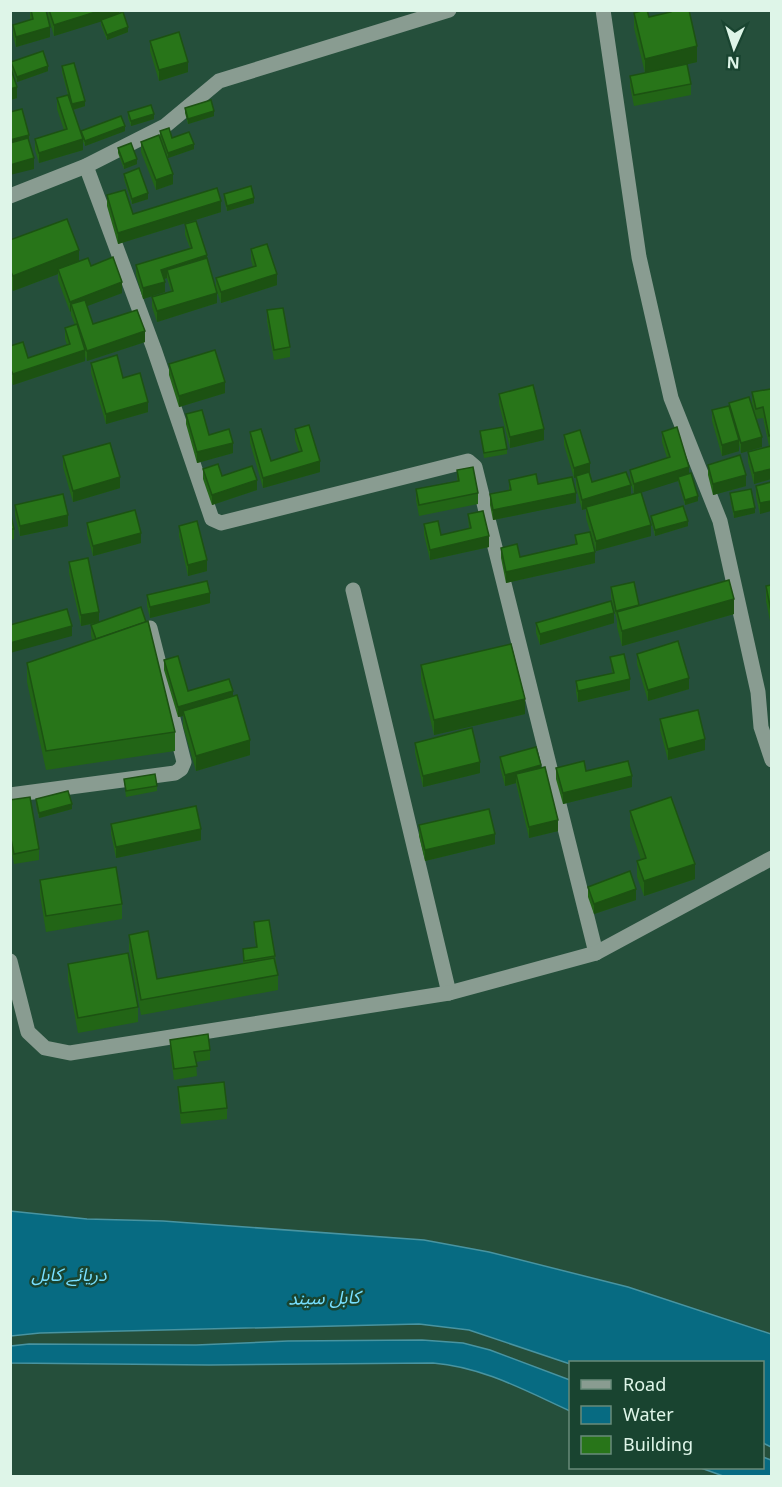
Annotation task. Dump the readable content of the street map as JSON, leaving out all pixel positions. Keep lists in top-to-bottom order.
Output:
{
  "water": ["دریائے کابل", "کابل سيند"],
  "legend": ["Road", "Water", "Building"],
  "north": "bottom"
}
